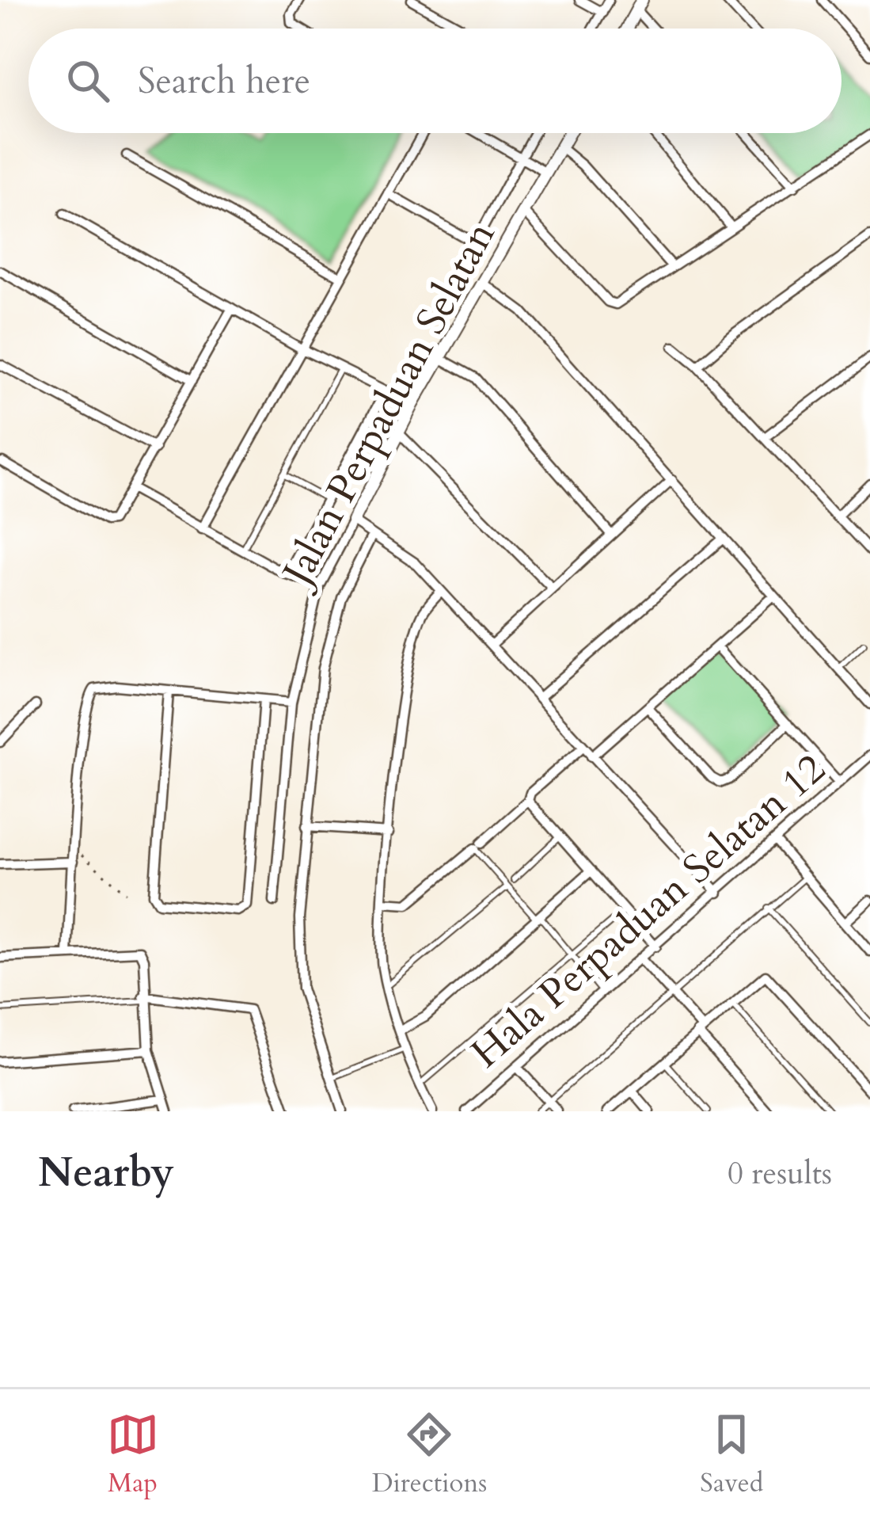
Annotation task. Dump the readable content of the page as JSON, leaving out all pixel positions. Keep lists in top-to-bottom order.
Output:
{
  "streets": {
    "street": ["Jalan Perpaduan Selatan", "Hala Perpaduan Selatan 12"]
  },
  "page": {
    "search": "Search here",
    "heading": ["Nearby", "0 results"],
    "nav": ["Map", "Directions", "Saved"]
  }
}
